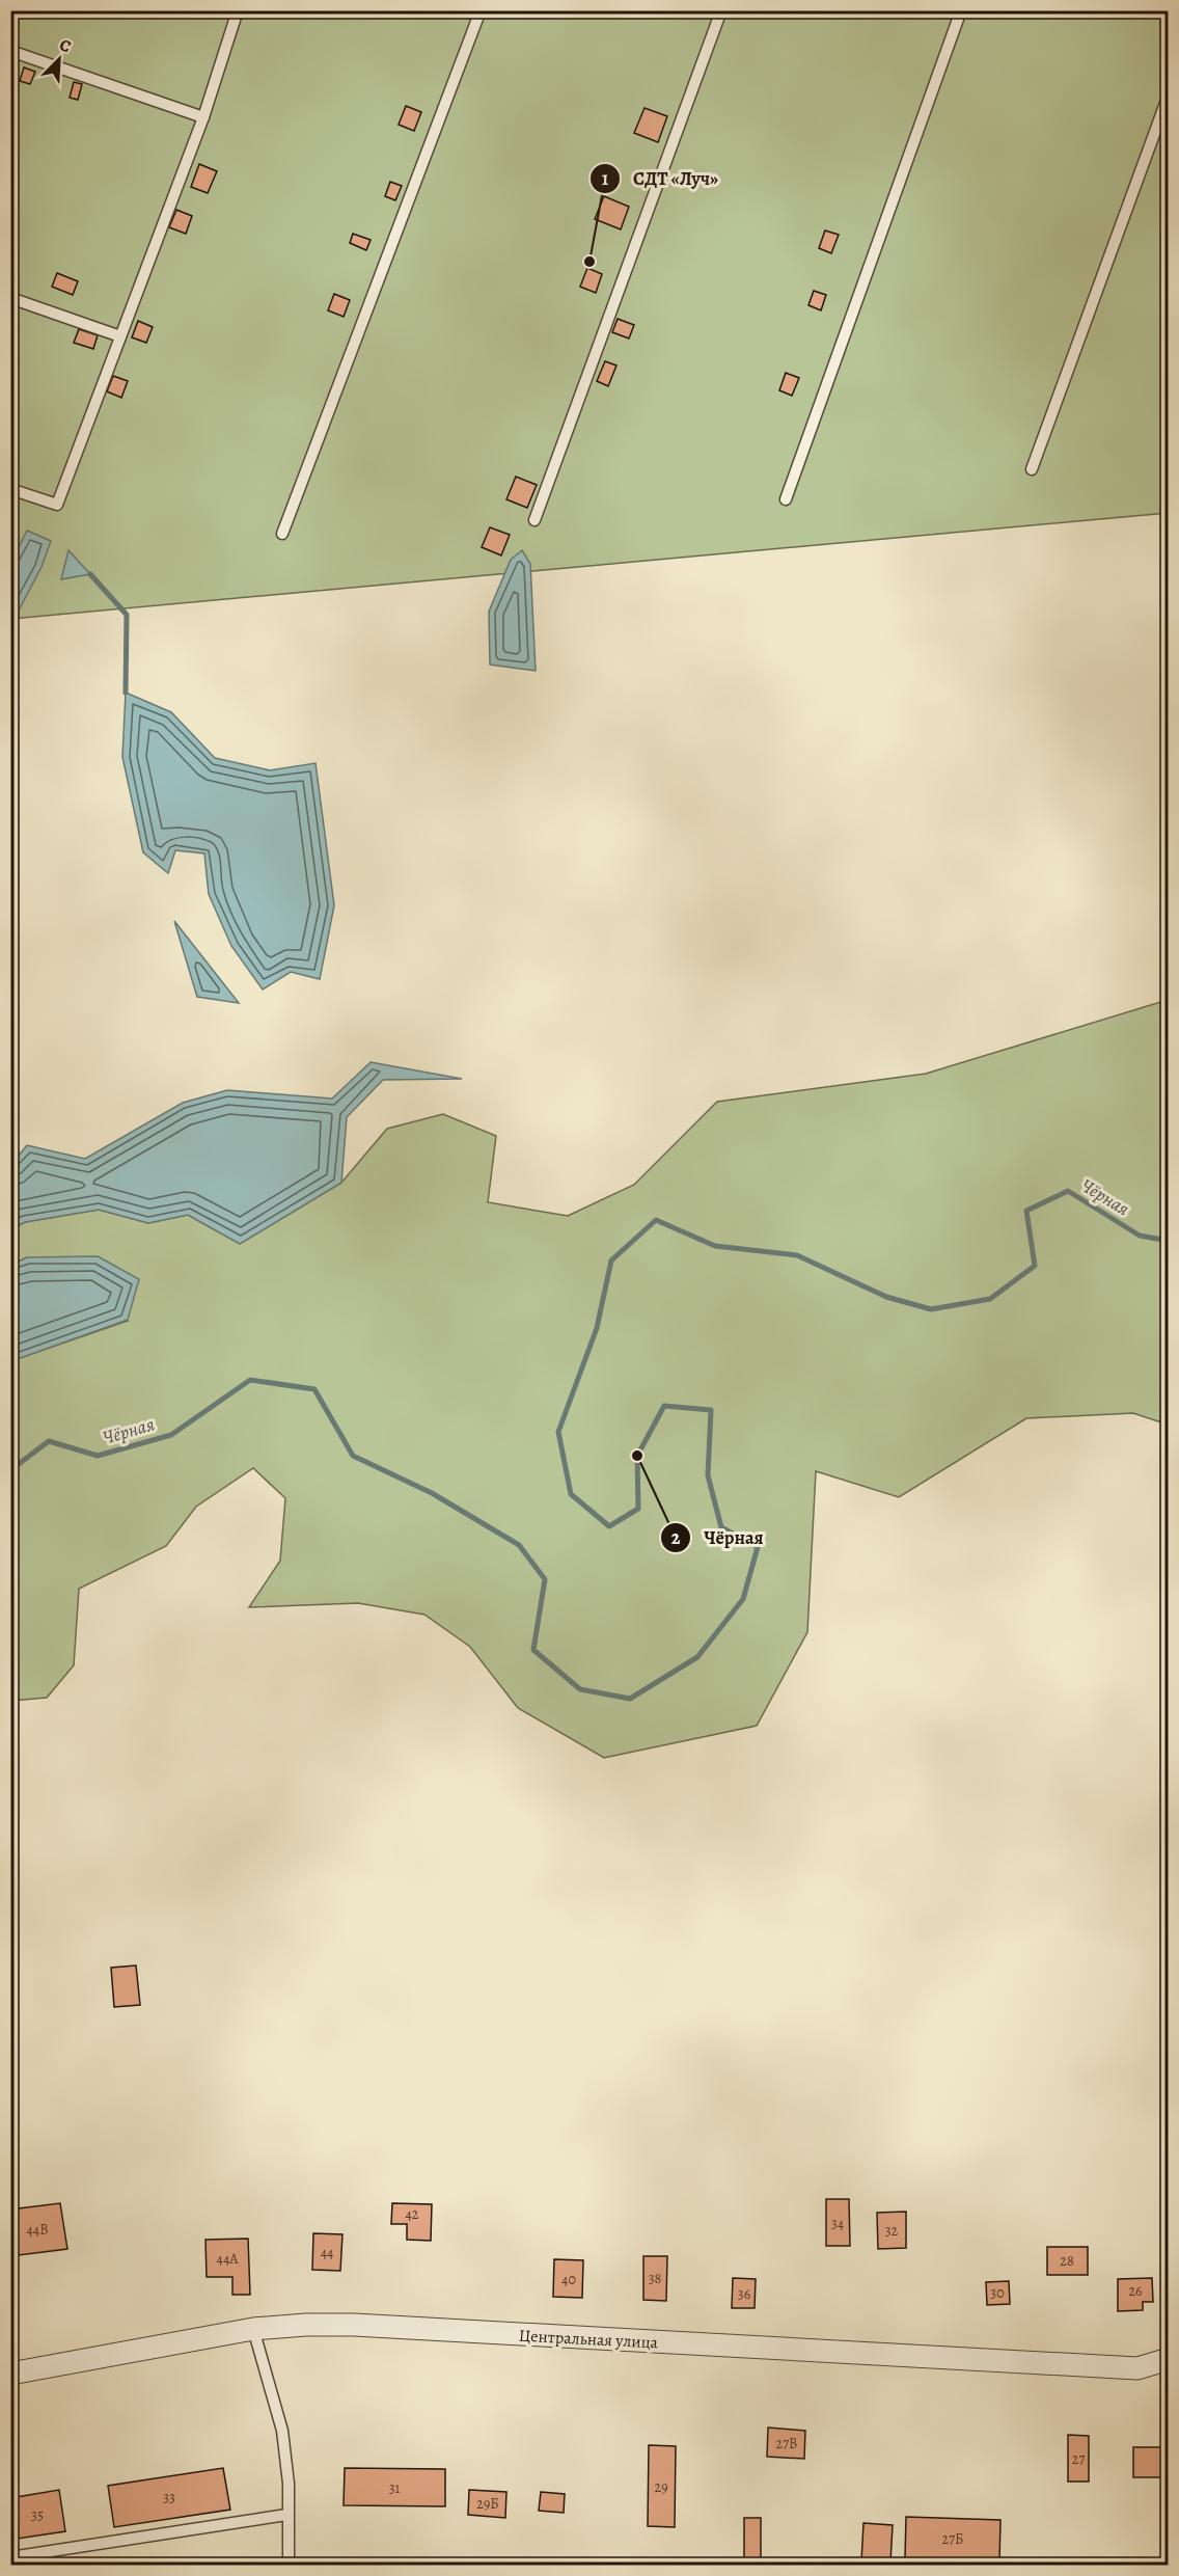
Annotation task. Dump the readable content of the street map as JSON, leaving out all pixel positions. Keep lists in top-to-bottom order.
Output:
{
  "streets": {
    "street": ["Центральная улица"]
  },
  "water": ["Чёрная"],
  "places": ["СДТ «Луч»", "Чёрная"],
  "house_numbers": [
    "42",
    "34",
    "44В",
    "32",
    "44",
    "44А",
    "28",
    "38",
    "40",
    "26",
    "30",
    "36",
    "27В",
    "27",
    "29",
    "31",
    "33",
    "29Б",
    "35",
    "27Б"
  ],
  "north": "top right"
}
